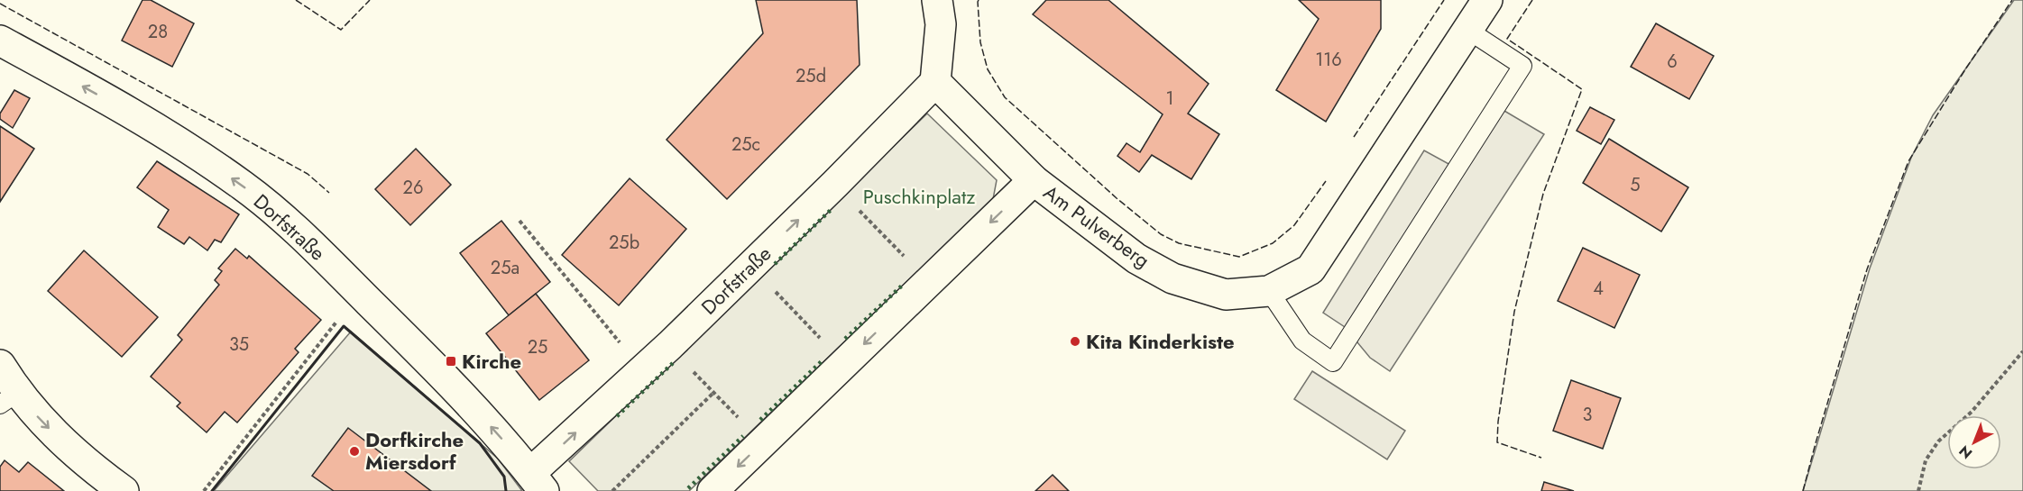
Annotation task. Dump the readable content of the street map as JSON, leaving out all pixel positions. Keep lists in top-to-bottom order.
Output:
{
  "streets": {
    "street": ["Am Pulverberg", "Dorfstraße"]
  },
  "crossings": [
    ["Am Pulverberg", "Dorfstraße"]
  ],
  "parks": ["Puschkinplatz"],
  "places": {
    "other": ["Kita Kinderkiste", "Dorfkirche Miersdorf"],
    "transit": ["Kirche"]
  },
  "house_numbers": [
    "28",
    "116",
    "6",
    "25d",
    "1",
    "25c",
    "5",
    "26",
    "25b",
    "25a",
    "4",
    "35",
    "25",
    "3"
  ],
  "north": "bottom left"
}
